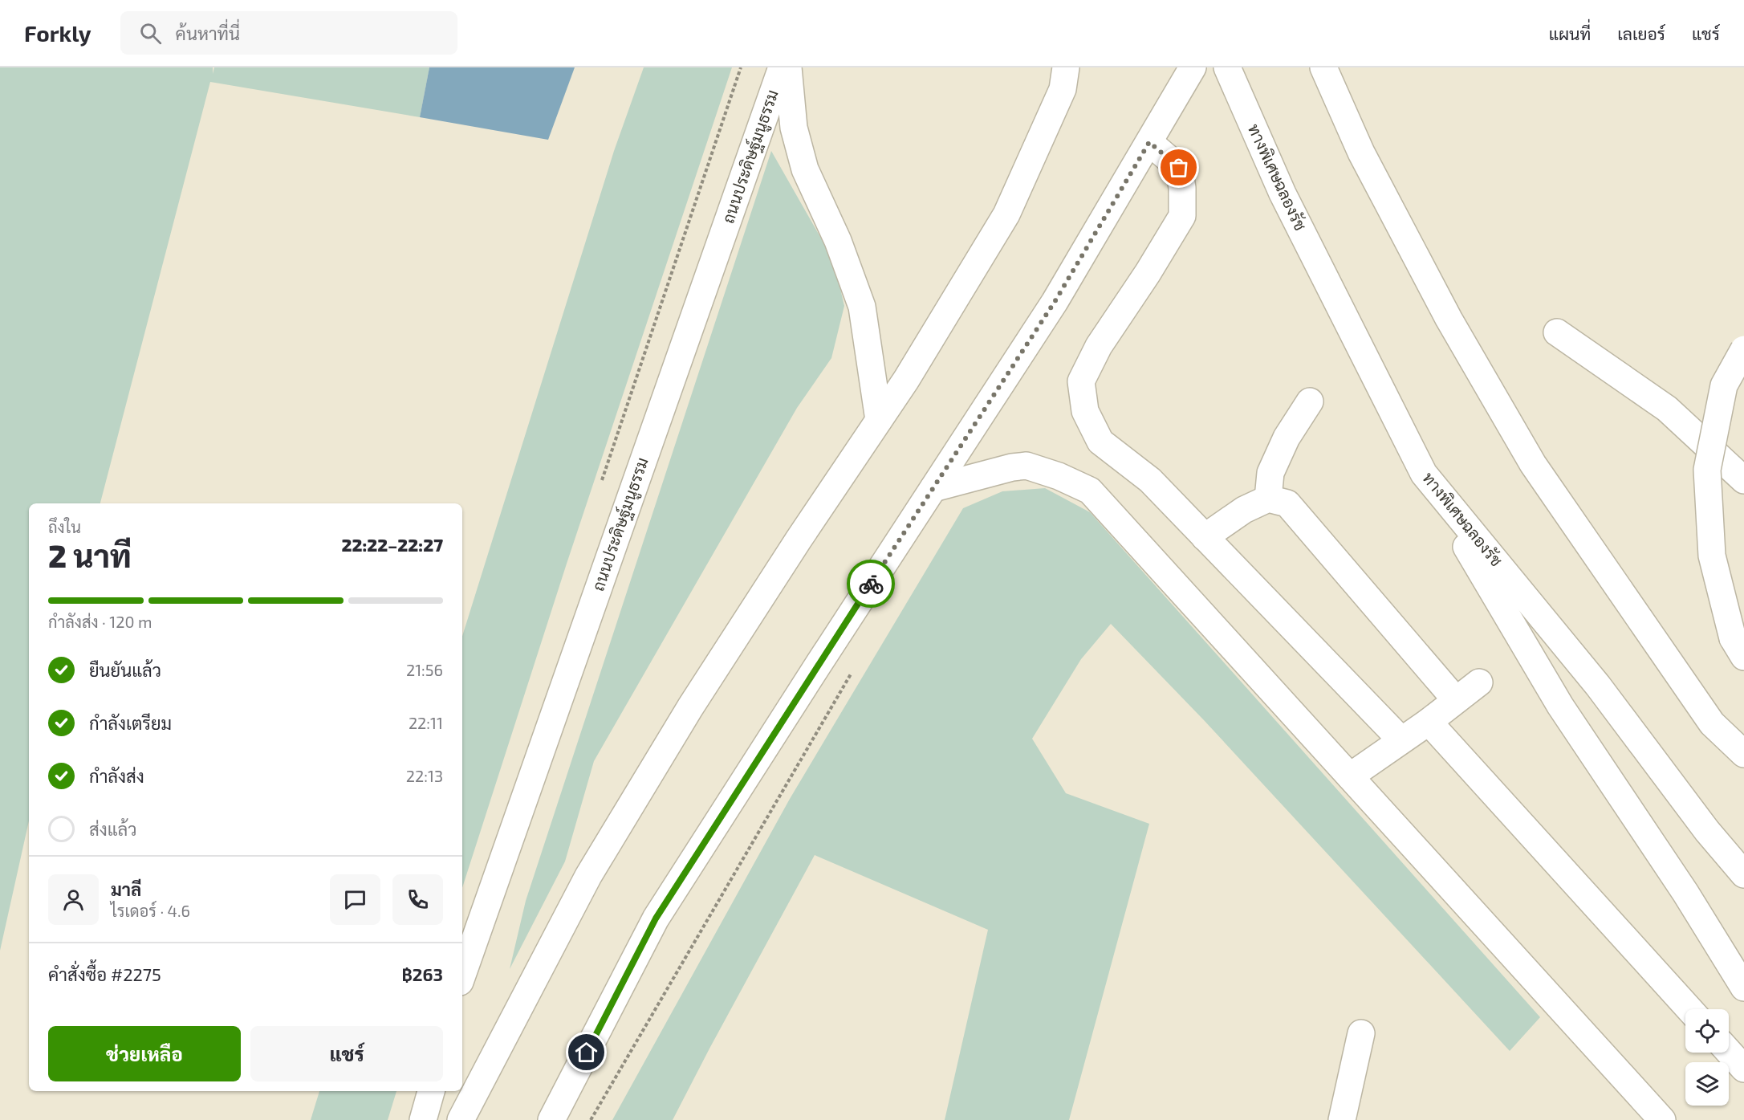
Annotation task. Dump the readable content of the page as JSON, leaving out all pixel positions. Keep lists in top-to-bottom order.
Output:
{
  "streets": {
    "main road": ["ถนนประดิษฐ์มนูธรรม", "ทางพิเศษฉลองรัช"]
  },
  "page": {
    "header": "Forkly",
    "search": "ค้นหาที่นี่",
    "nav": ["แผนที่", "เลเยอร์", "แชร์"],
    "heading": ["2 นาที", "ถึงใน", "22:22–22:27"],
    "panel": [
      "มาลี",
      "ไรเดอร์ · 4.6",
      "คำสั่งซื้อ #2275",
      "฿263"
    ],
    "bar": "กำลังส่ง · 120 m",
    "list": [
      ["ยืนยันแล้ว", "21:56"],
      ["กำลังเตรียม", "22:11"],
      ["กำลังส่ง", "22:13"],
      "ส่งแล้ว"
    ],
    "buttons": ["ช่วยเหลือ", "แชร์"]
  }
}
